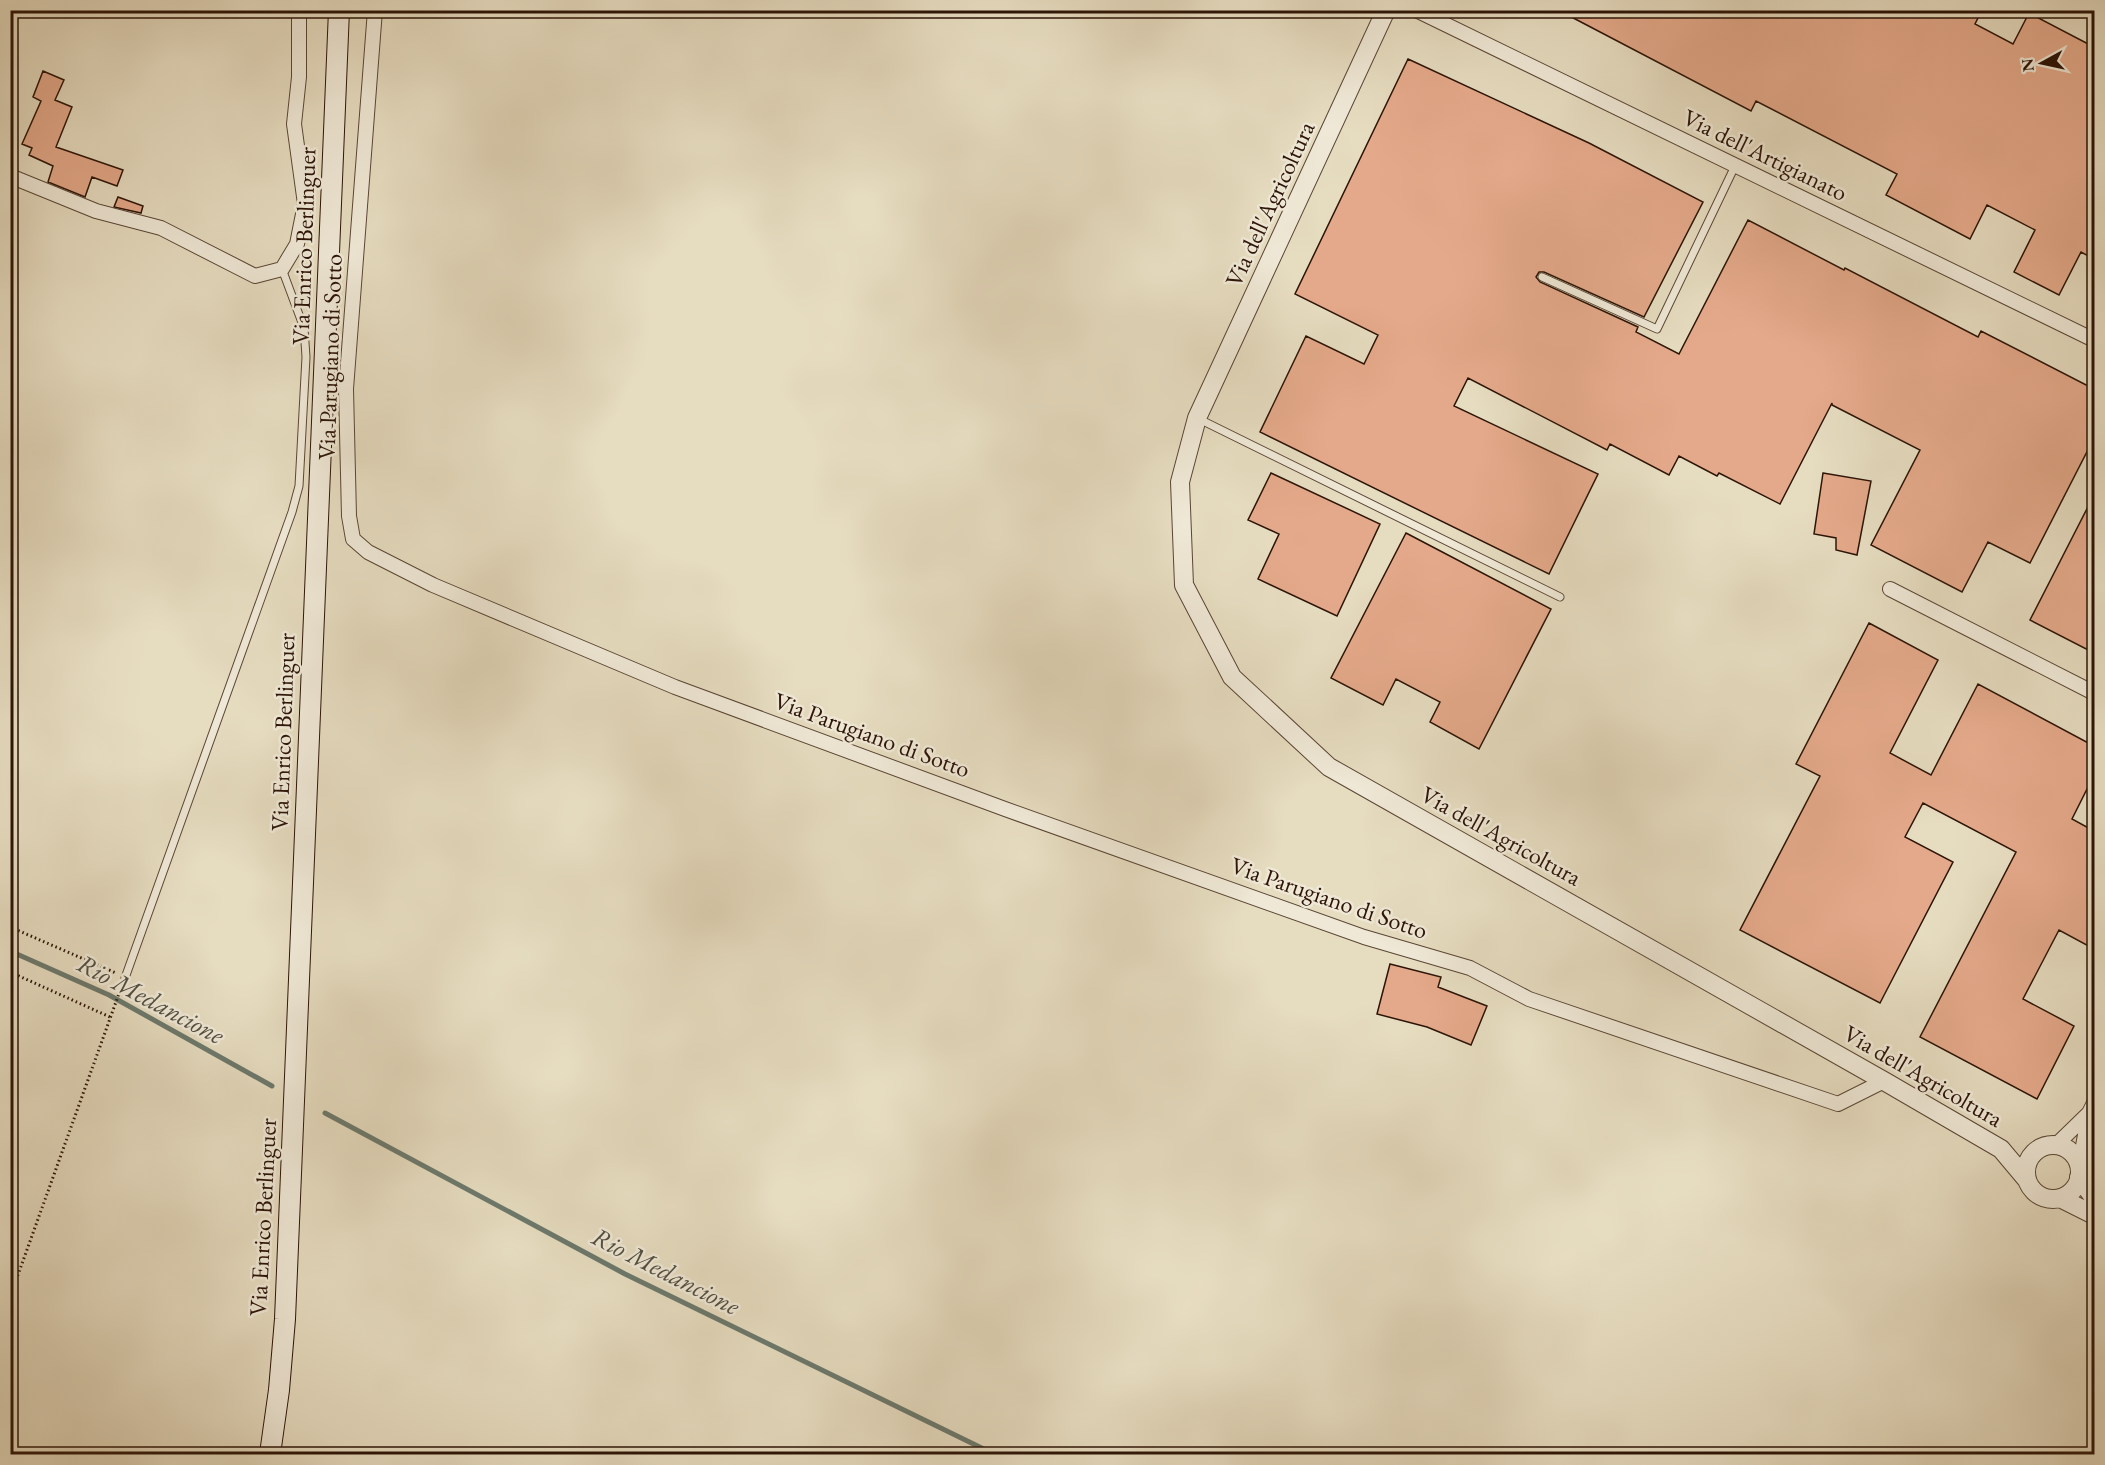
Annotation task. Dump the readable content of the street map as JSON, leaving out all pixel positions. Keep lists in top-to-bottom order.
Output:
{
  "streets": {
    "main road": ["Via Enrico Berlinguer"],
    "street": ["Via dell'Artigianato", "Via dell'Agricoltura", "Via Parugiano di Sotto"]
  },
  "crossings": [
    ["Via dell'Agricoltura", "Via Parugiano di Sotto"]
  ],
  "water": ["Rio Medancione"],
  "north": "left"
}
